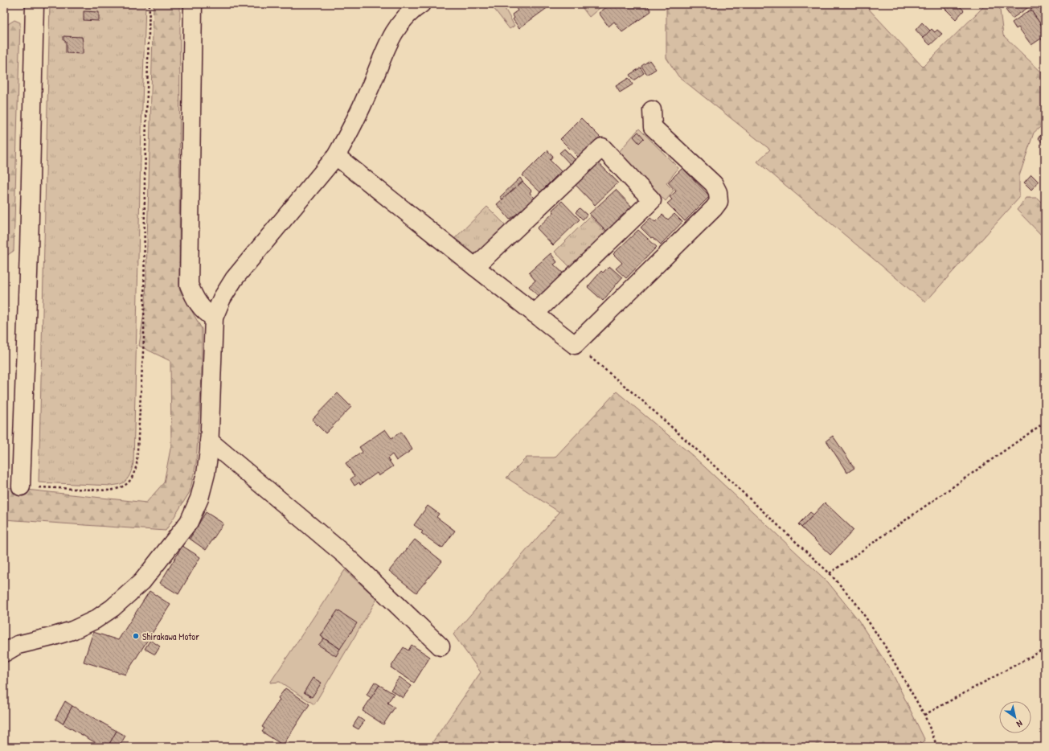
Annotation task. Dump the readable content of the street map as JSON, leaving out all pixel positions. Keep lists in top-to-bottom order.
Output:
{
  "places": ["Shirakawa Motor"],
  "north": "bottom right"
}
